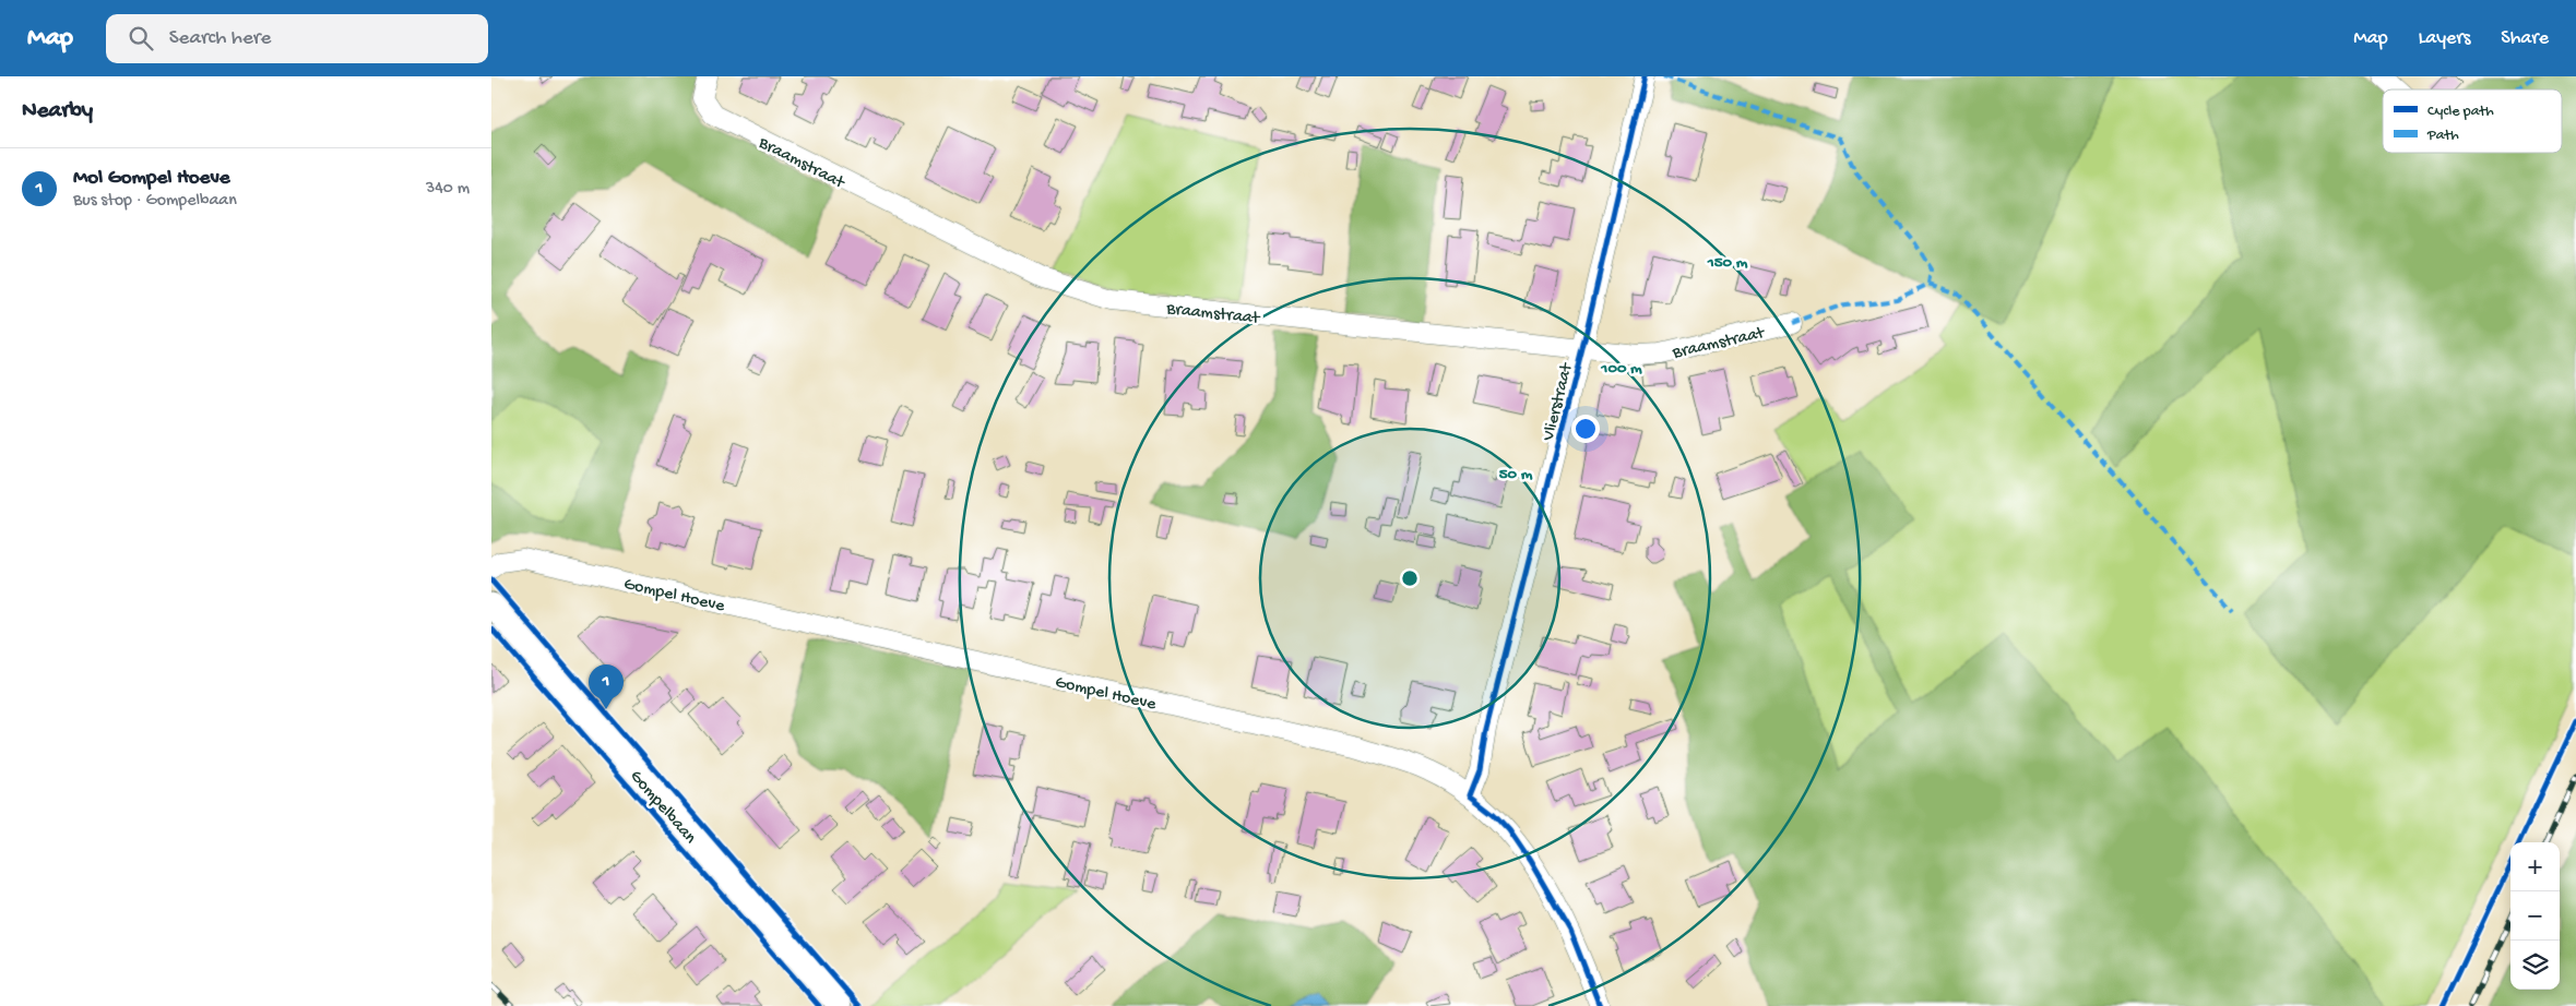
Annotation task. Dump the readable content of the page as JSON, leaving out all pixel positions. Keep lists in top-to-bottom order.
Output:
{
  "streets": {
    "street": [
      "Braamstraat",
      "Vlierstraat",
      "Gompel Hoeve",
      "Gompelbaan"
    ]
  },
  "crossings": [
    ["Braamstraat", "Vlierstraat"],
    ["Vlierstraat", "Gompel Hoeve"]
  ],
  "legend": ["Cycle path", "Path"],
  "page": {
    "header": "Map",
    "search": "Search here",
    "nav": ["Map", "Layers", "Share"],
    "heading": "Nearby",
    "list": [
      {
        "mark": "1",
        "name": "Mol Gompel Hoeve",
        "note": "Bus stop · Gompelbaan",
        "value": "340 m"
      }
    ],
    "pins": "1",
    "map_buttons": ["+", "−"]
  },
  "rings": ["150 m", "100 m", "50 m"]
}
